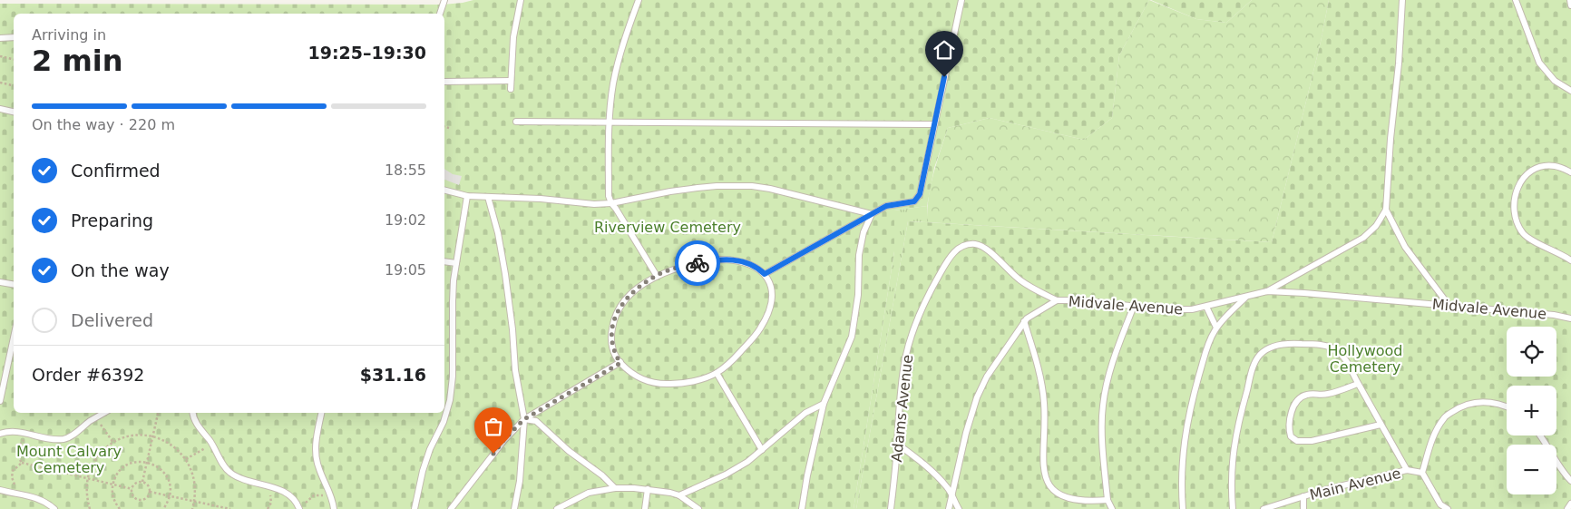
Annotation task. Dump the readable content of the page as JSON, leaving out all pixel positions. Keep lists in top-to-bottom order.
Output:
{
  "streets": {
    "lane": ["Midvale Avenue", "Adams Avenue", "Main Avenue"]
  },
  "crossings": [
    ["Midvale Avenue", "Adams Avenue"]
  ],
  "parks": ["Riverview Cemetery", "Hollywood Cemetery", "Mount Calvary Cemetery"],
  "page": {
    "heading": ["2 min", "Arriving in", "19:25–19:30"],
    "panel": ["Order #6392", "$31.16"],
    "bar": "On the way · 220 m",
    "list": [
      ["Confirmed", "18:55"],
      ["Preparing", "19:02"],
      ["On the way", "19:05"],
      "Delivered"
    ],
    "map_buttons": ["+", "−"]
  }
}
